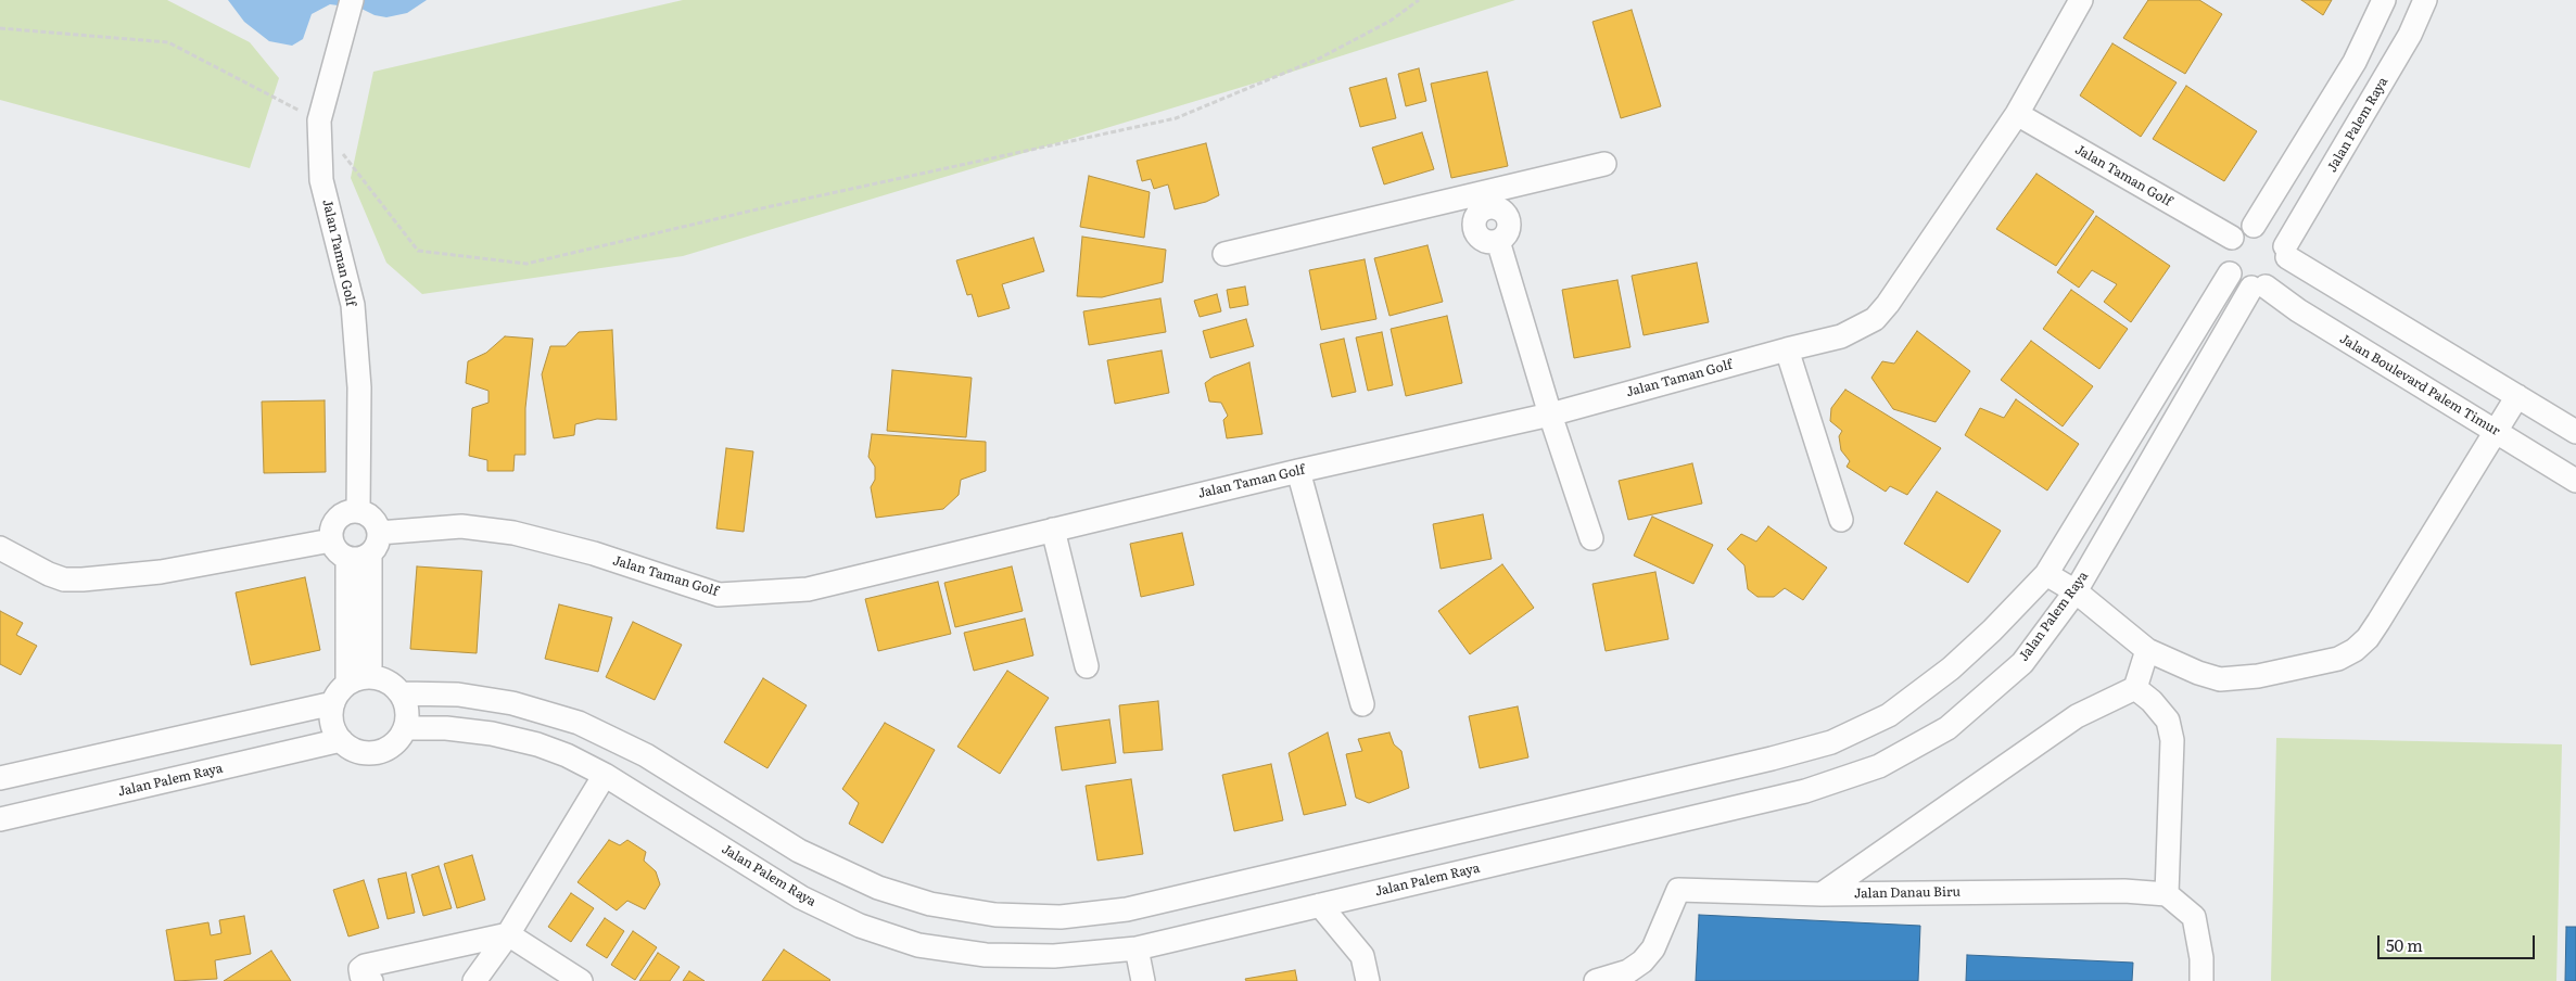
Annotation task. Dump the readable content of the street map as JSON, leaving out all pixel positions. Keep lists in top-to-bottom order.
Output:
{
  "streets": {
    "street": [
      "Jalan Palem Raya",
      "Jalan Taman Golf",
      "Jalan Boulevard Palem Timur",
      "Jalan Danau Biru"
    ]
  },
  "crossings": [
    ["Jalan Palem Raya", "Jalan Taman Golf"],
    ["Jalan Palem Raya", "Jalan Boulevard Palem Timur"],
    ["Jalan Taman Golf", "Jalan Boulevard Palem Timur"]
  ],
  "scale_bar": "50 m"
}
